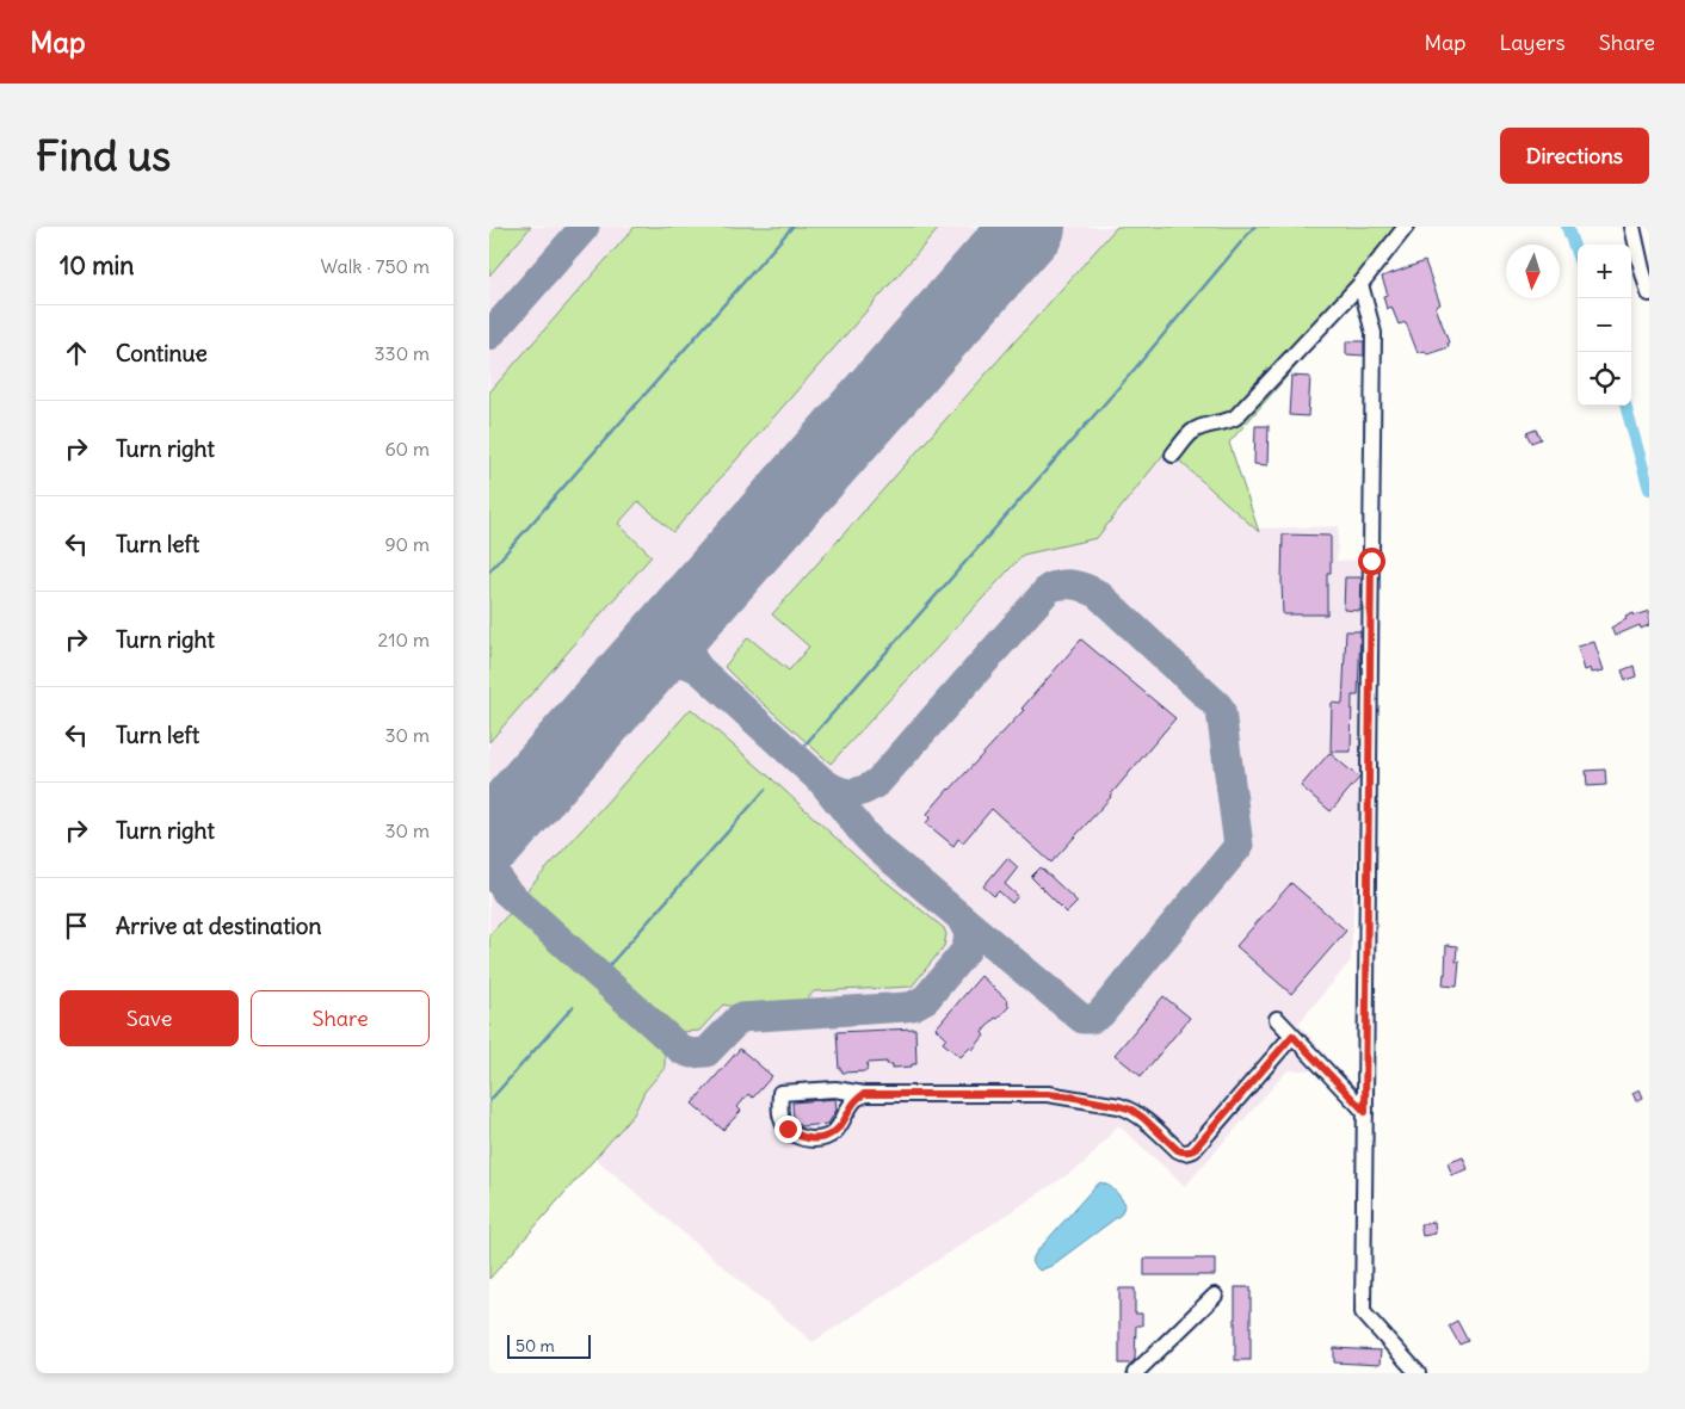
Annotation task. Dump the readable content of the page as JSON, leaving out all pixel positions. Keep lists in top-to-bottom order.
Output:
{
  "scale_bar": "50 m",
  "north": "bottom",
  "page": {
    "header": "Map",
    "nav": ["Map", "Layers", "Share"],
    "buttons": [
      "Directions",
      ["Save", "Share"]
    ],
    "title": "Find us",
    "heading": ["10 min", "Walk · 750 m"],
    "map_buttons": ["+", "−"],
    "list": [
      ["Continue", "330 m"],
      ["Turn right", "60 m"],
      ["Turn left", "90 m"],
      ["Turn right", "210 m"],
      ["Turn left", "30 m"],
      ["Turn right", "30 m"],
      "Arrive at destination"
    ],
    "scale": "50 m"
  }
}
